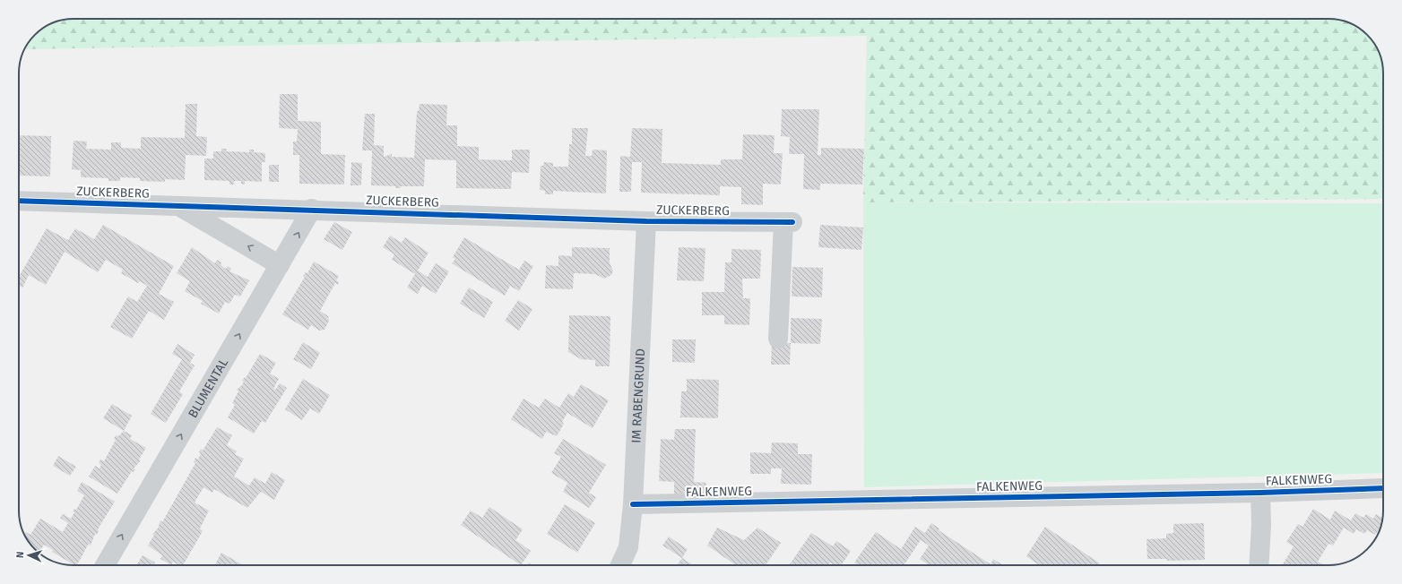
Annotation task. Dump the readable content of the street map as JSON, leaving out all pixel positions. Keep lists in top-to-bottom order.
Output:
{
  "streets": {
    "street": [
      "ZUCKERBERG",
      "BLUMENTAL",
      "IM RABENGRUND",
      "FALKENWEG"
    ]
  },
  "crossings": [
    ["ZUCKERBERG", "BLUMENTAL"],
    ["ZUCKERBERG", "IM RABENGRUND"],
    ["IM RABENGRUND", "FALKENWEG"]
  ],
  "one_way": ["BLUMENTAL"],
  "north": "left"
}
